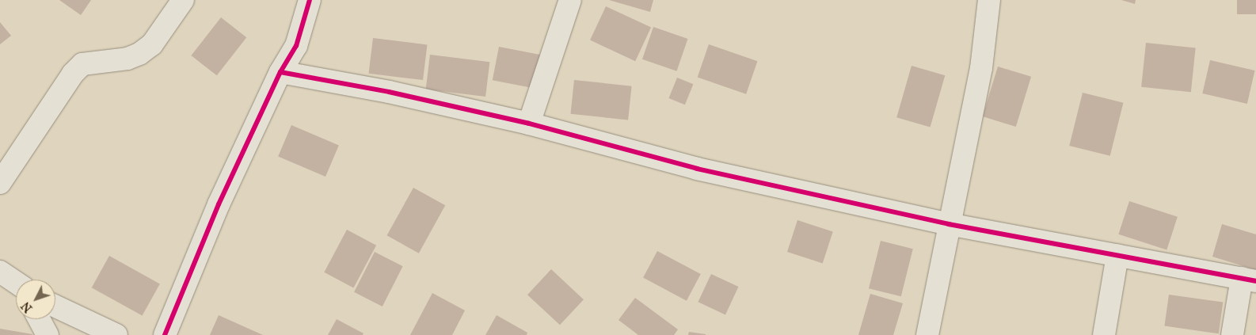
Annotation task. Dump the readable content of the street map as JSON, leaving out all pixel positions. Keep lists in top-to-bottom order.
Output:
{
  "north": "bottom left"
}
